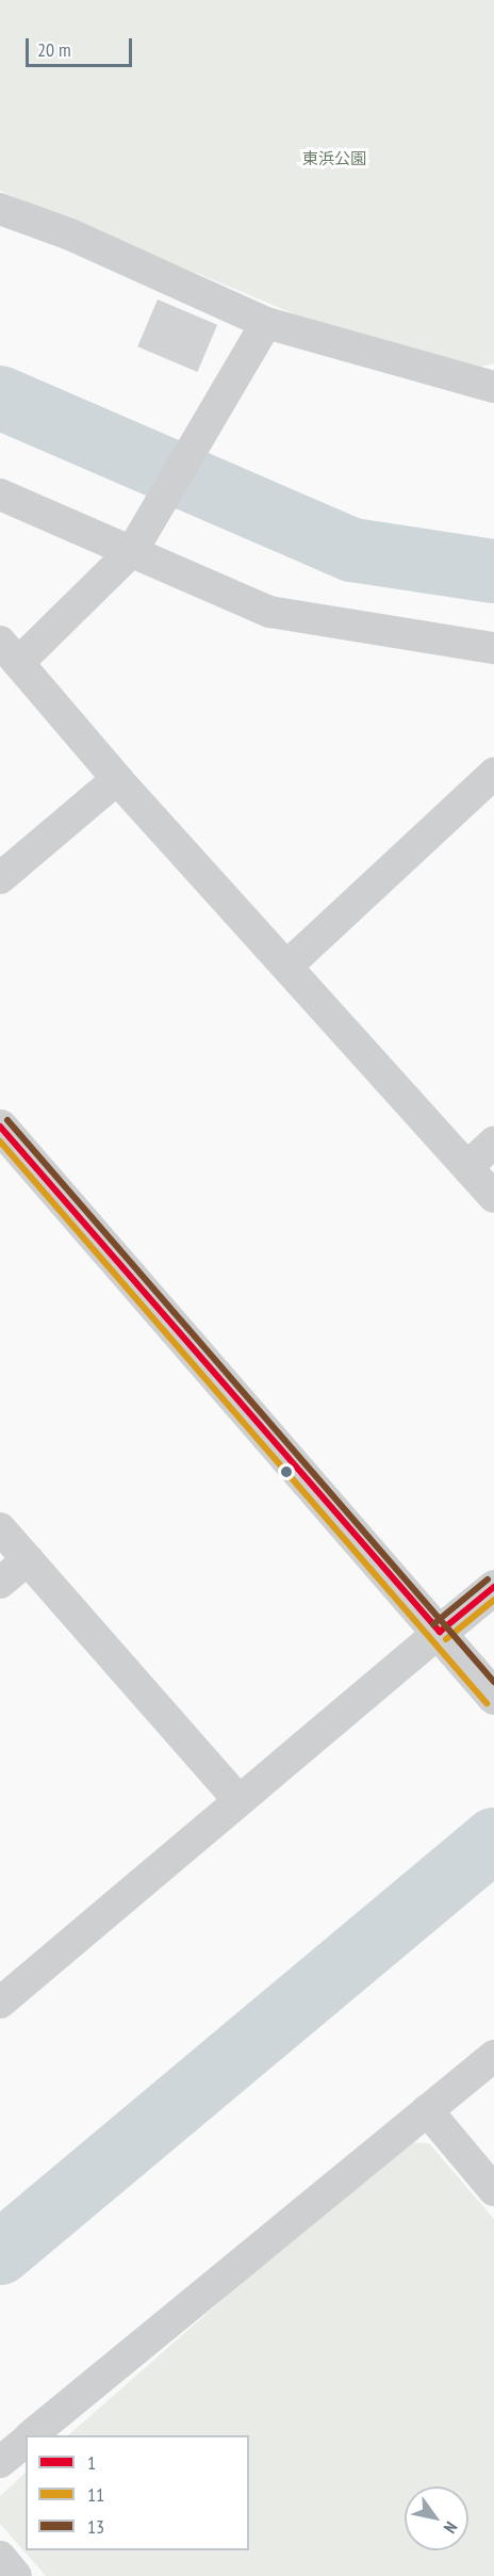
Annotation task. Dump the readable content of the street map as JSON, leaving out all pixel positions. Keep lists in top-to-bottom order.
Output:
{
  "parks": ["東浜公園"],
  "lines": ["transit line 13", "transit line 1", "transit line 11"],
  "legend": ["1", "11", "13"],
  "scale_bar": "20 m",
  "north": "bottom right"
}
